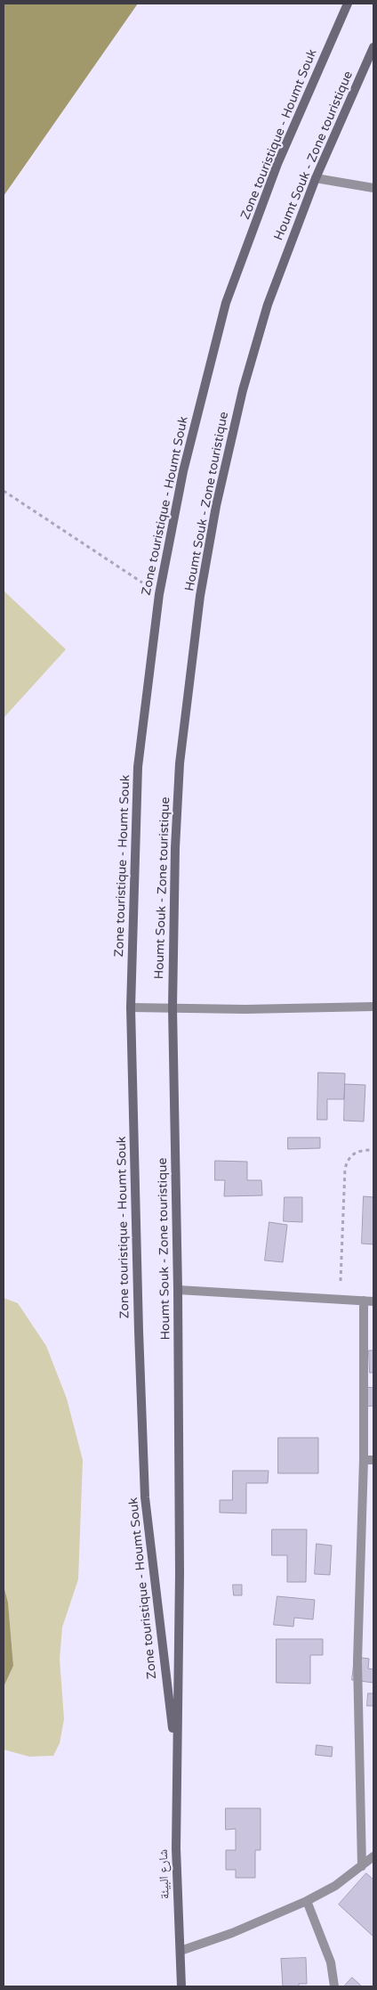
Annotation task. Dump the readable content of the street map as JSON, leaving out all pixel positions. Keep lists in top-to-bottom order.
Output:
{
  "streets": {
    "main road": ["Zone touristique - Houmt Souk", "Houmt Souk - Zone touristique", "شارع البيئة"]
  },
  "crossings": [
    ["Zone touristique - Houmt Souk", "Houmt Souk - Zone touristique"],
    ["Zone touristique - Houmt Souk", "شارع البيئة"],
    ["Houmt Souk - Zone touristique", "شارع البيئة"]
  ]
}
